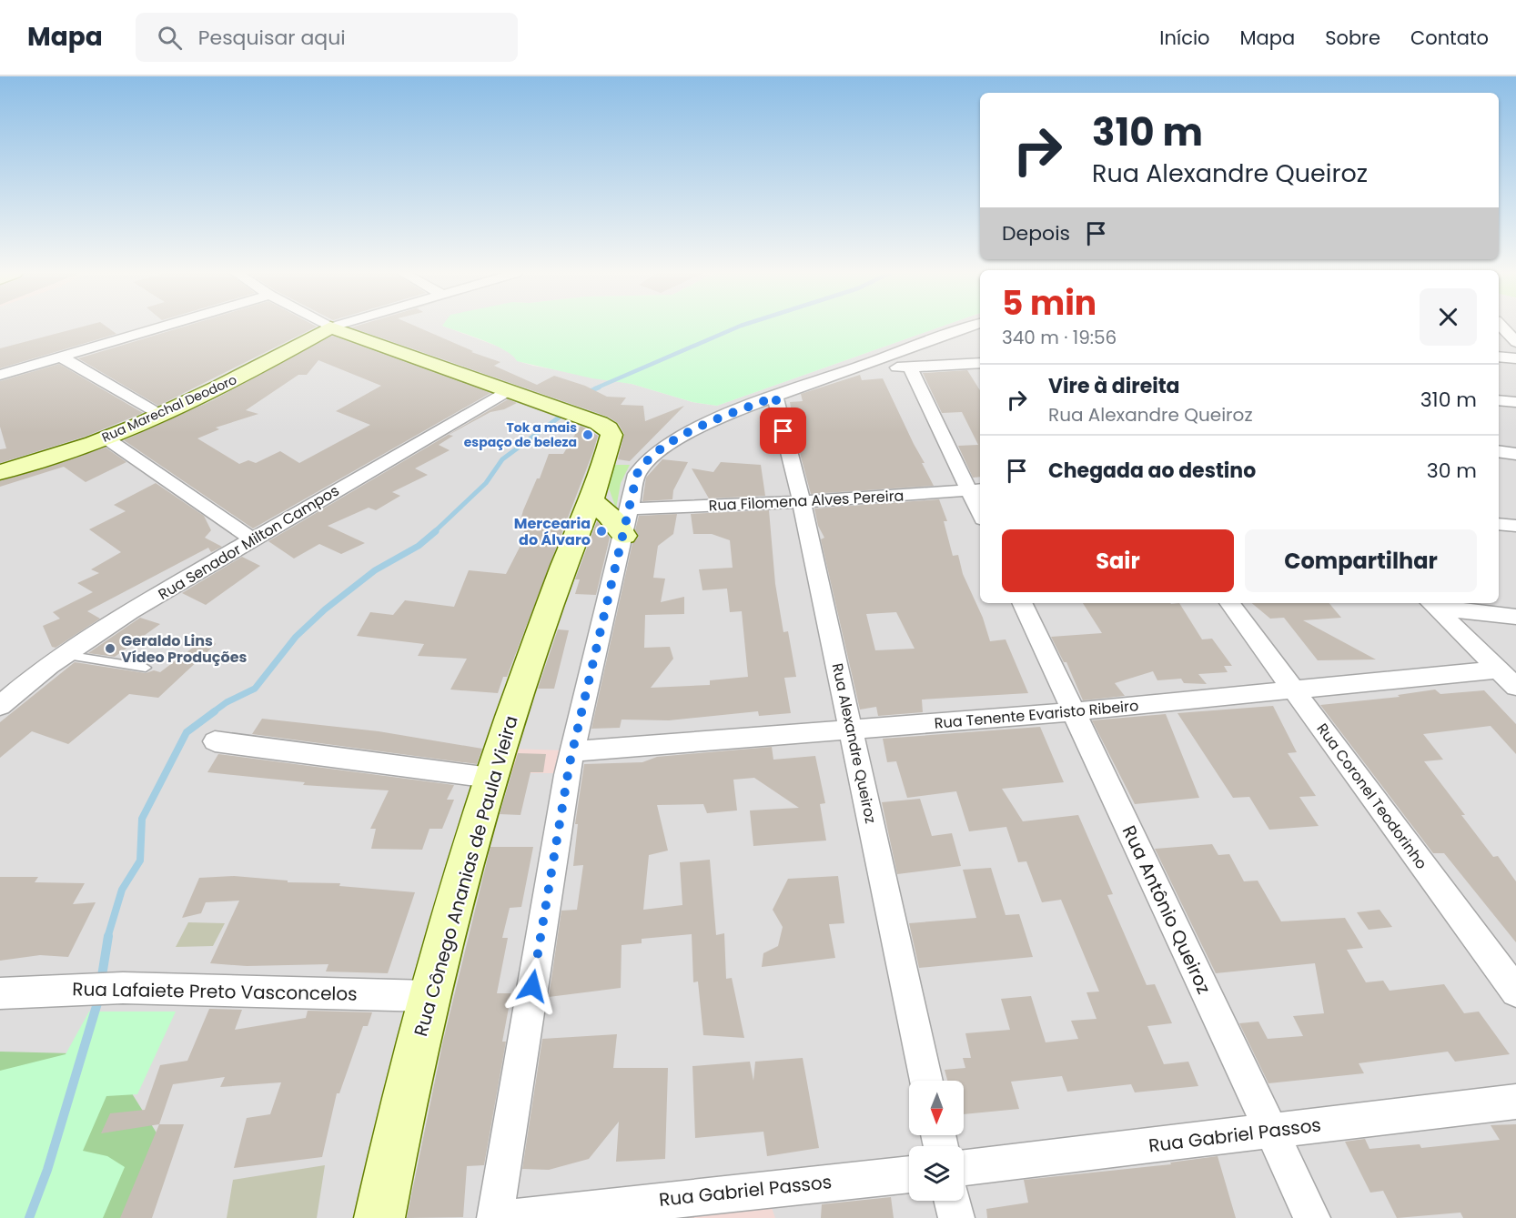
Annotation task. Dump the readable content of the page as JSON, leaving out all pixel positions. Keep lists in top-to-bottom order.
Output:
{
  "streets": {
    "street": [
      "Rua Marechal Deodoro",
      "Rua Filomena Alves Pereira",
      "Rua Senador Milton Campos",
      "Rua Tenente Evaristo Ribeiro",
      "Rua Alexandre Queiroz",
      "Rua Coronel Teodorinho",
      "Rua Cônego Ananias de Paula Vieira",
      "Rua Antônio Queiroz",
      "Rua Lafaiete Preto Vasconcelos",
      "Rua Gabriel Passos"
    ]
  },
  "crossings": [
    ["Rua Filomena Alves Pereira", "Rua Alexandre Queiroz"],
    ["Rua Senador Milton Campos", "Rua Cônego Ananias de Paula Vieira"],
    ["Rua Tenente Evaristo Ribeiro", "Rua Alexandre Queiroz"],
    ["Rua Tenente Evaristo Ribeiro", "Rua Coronel Teodorinho"],
    ["Rua Tenente Evaristo Ribeiro", "Rua Antônio Queiroz"],
    ["Rua Cônego Ananias de Paula Vieira", "Rua Lafaiete Preto Vasconcelos"],
    ["Rua Antônio Queiroz", "Rua Gabriel Passos"]
  ],
  "places": ["Tok a mais espaço de beleza", "Mercearia do Álvaro", "Geraldo Lins Vídeo Produções"],
  "north": "bottom",
  "page": {
    "header": "Mapa",
    "search": "Pesquisar aqui",
    "nav": [
      "Início",
      "Mapa",
      "Sobre",
      "Contato"
    ],
    "turn": ["310 m", "Rua Alexandre Queiroz"],
    "then": "Depois",
    "heading": ["5 min", "340 m · 19:56"],
    "list": [
      {
        "name": "Vire à direita",
        "note": "Rua Alexandre Queiroz",
        "value": "310 m"
      },
      {
        "name": "Chegada ao destino",
        "value": "30 m"
      }
    ],
    "buttons": ["Sair", "Compartilhar"]
  }
}
